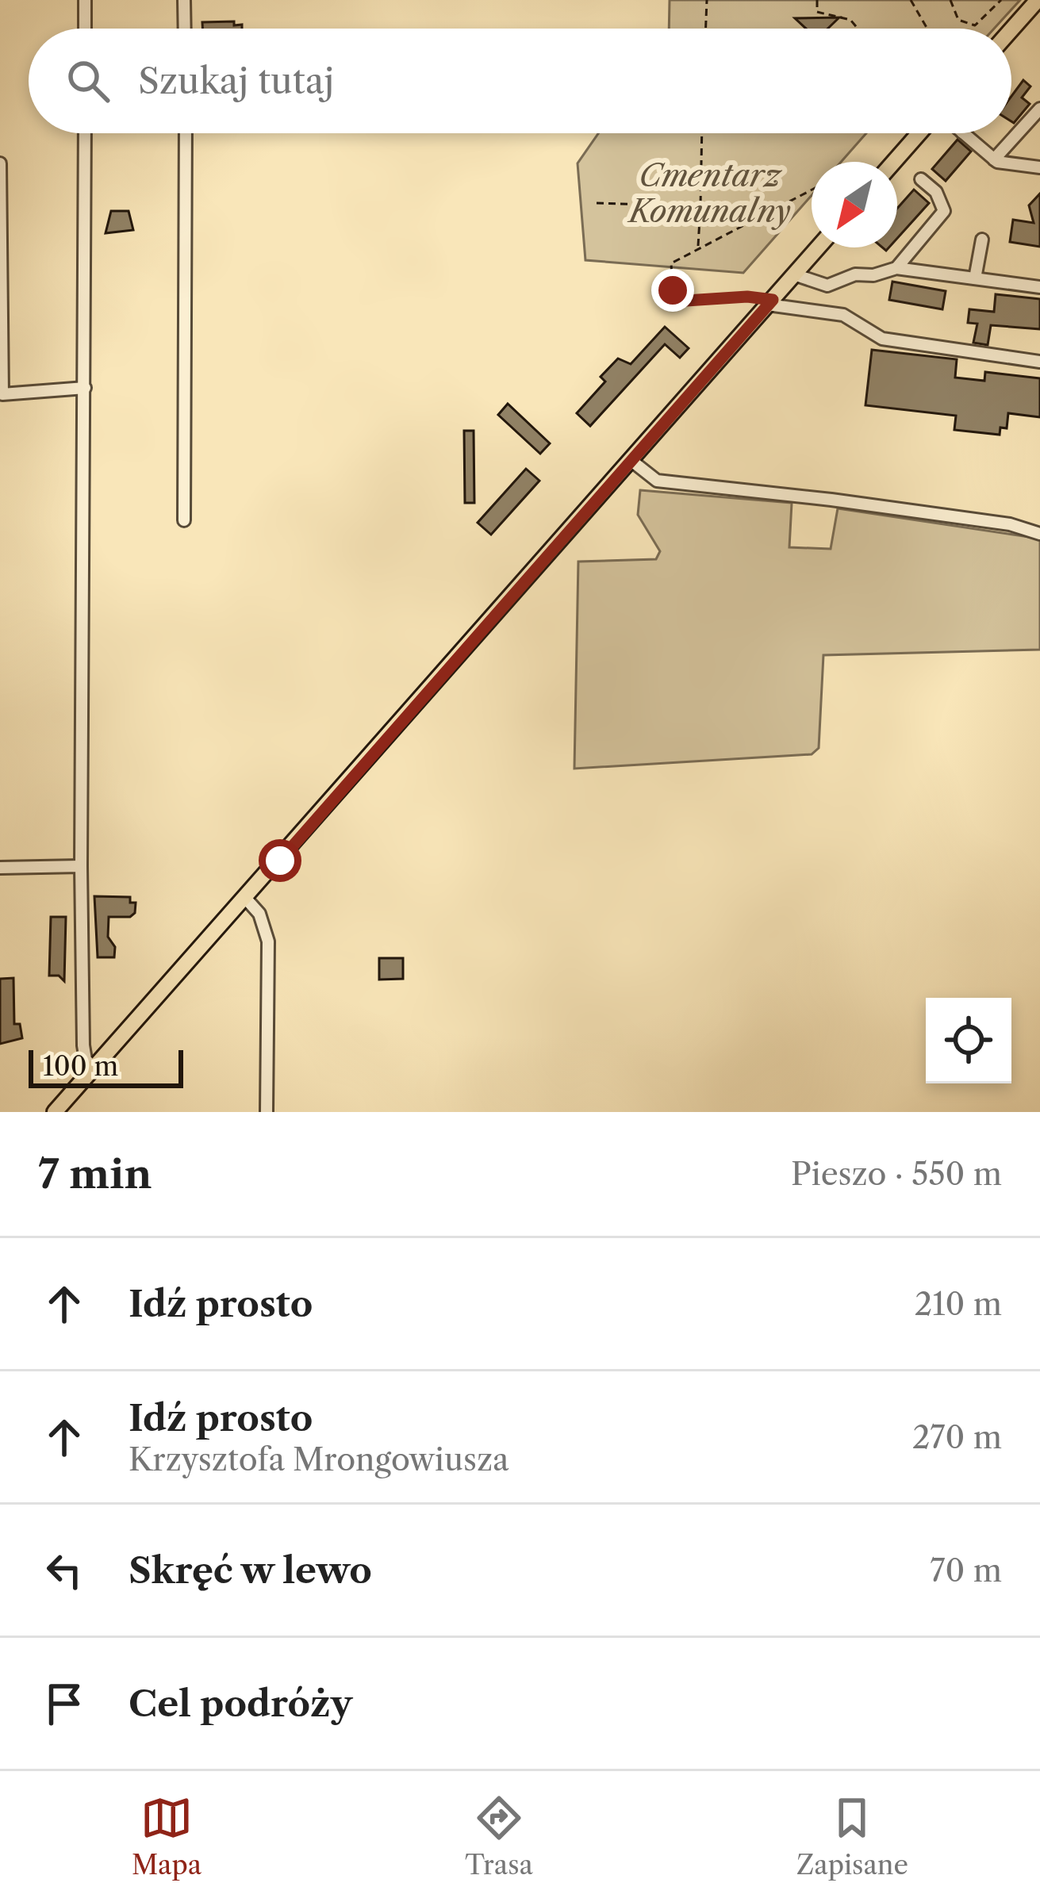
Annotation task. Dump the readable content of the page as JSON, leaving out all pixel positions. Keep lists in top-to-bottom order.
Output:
{
  "parks": ["Cmentarz Komunalny"],
  "scale_bar": "100 m",
  "north": "bottom left",
  "page": {
    "search": "Szukaj tutaj",
    "scale": "100 m",
    "heading": ["7 min", "Pieszo · 550 m"],
    "list": [
      ["Idź prosto", "210 m"],
      ["Idź prosto", "Krzysztofa Mrongowiusza", "270 m"],
      ["Skręć w lewo", "70 m"],
      "Cel podróży"
    ],
    "nav": ["Mapa", "Trasa", "Zapisane"]
  }
}
